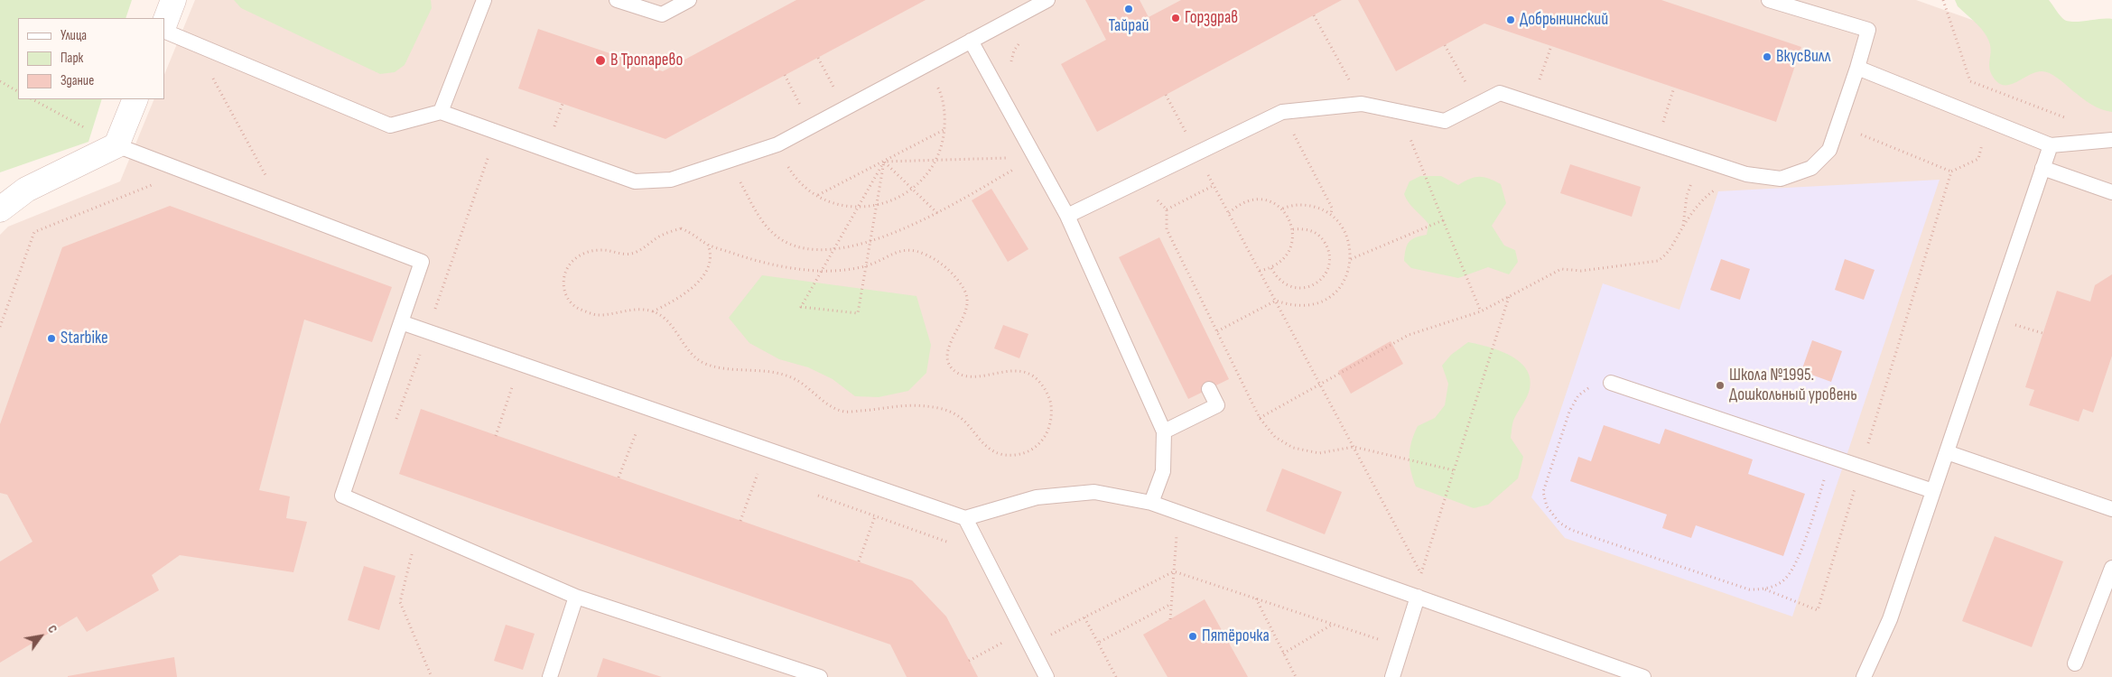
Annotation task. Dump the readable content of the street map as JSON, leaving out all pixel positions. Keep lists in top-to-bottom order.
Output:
{
  "places": [
    "Тайрай",
    "Горздрав",
    "Добрынинский",
    "ВкусВилл",
    "В Тропарево",
    "Starbike",
    "Школа №1995. Дошкольный уровень",
    "Пятёрочка"
  ],
  "legend": ["Улица", "Парк", "Здание"],
  "north": "top right"
}
